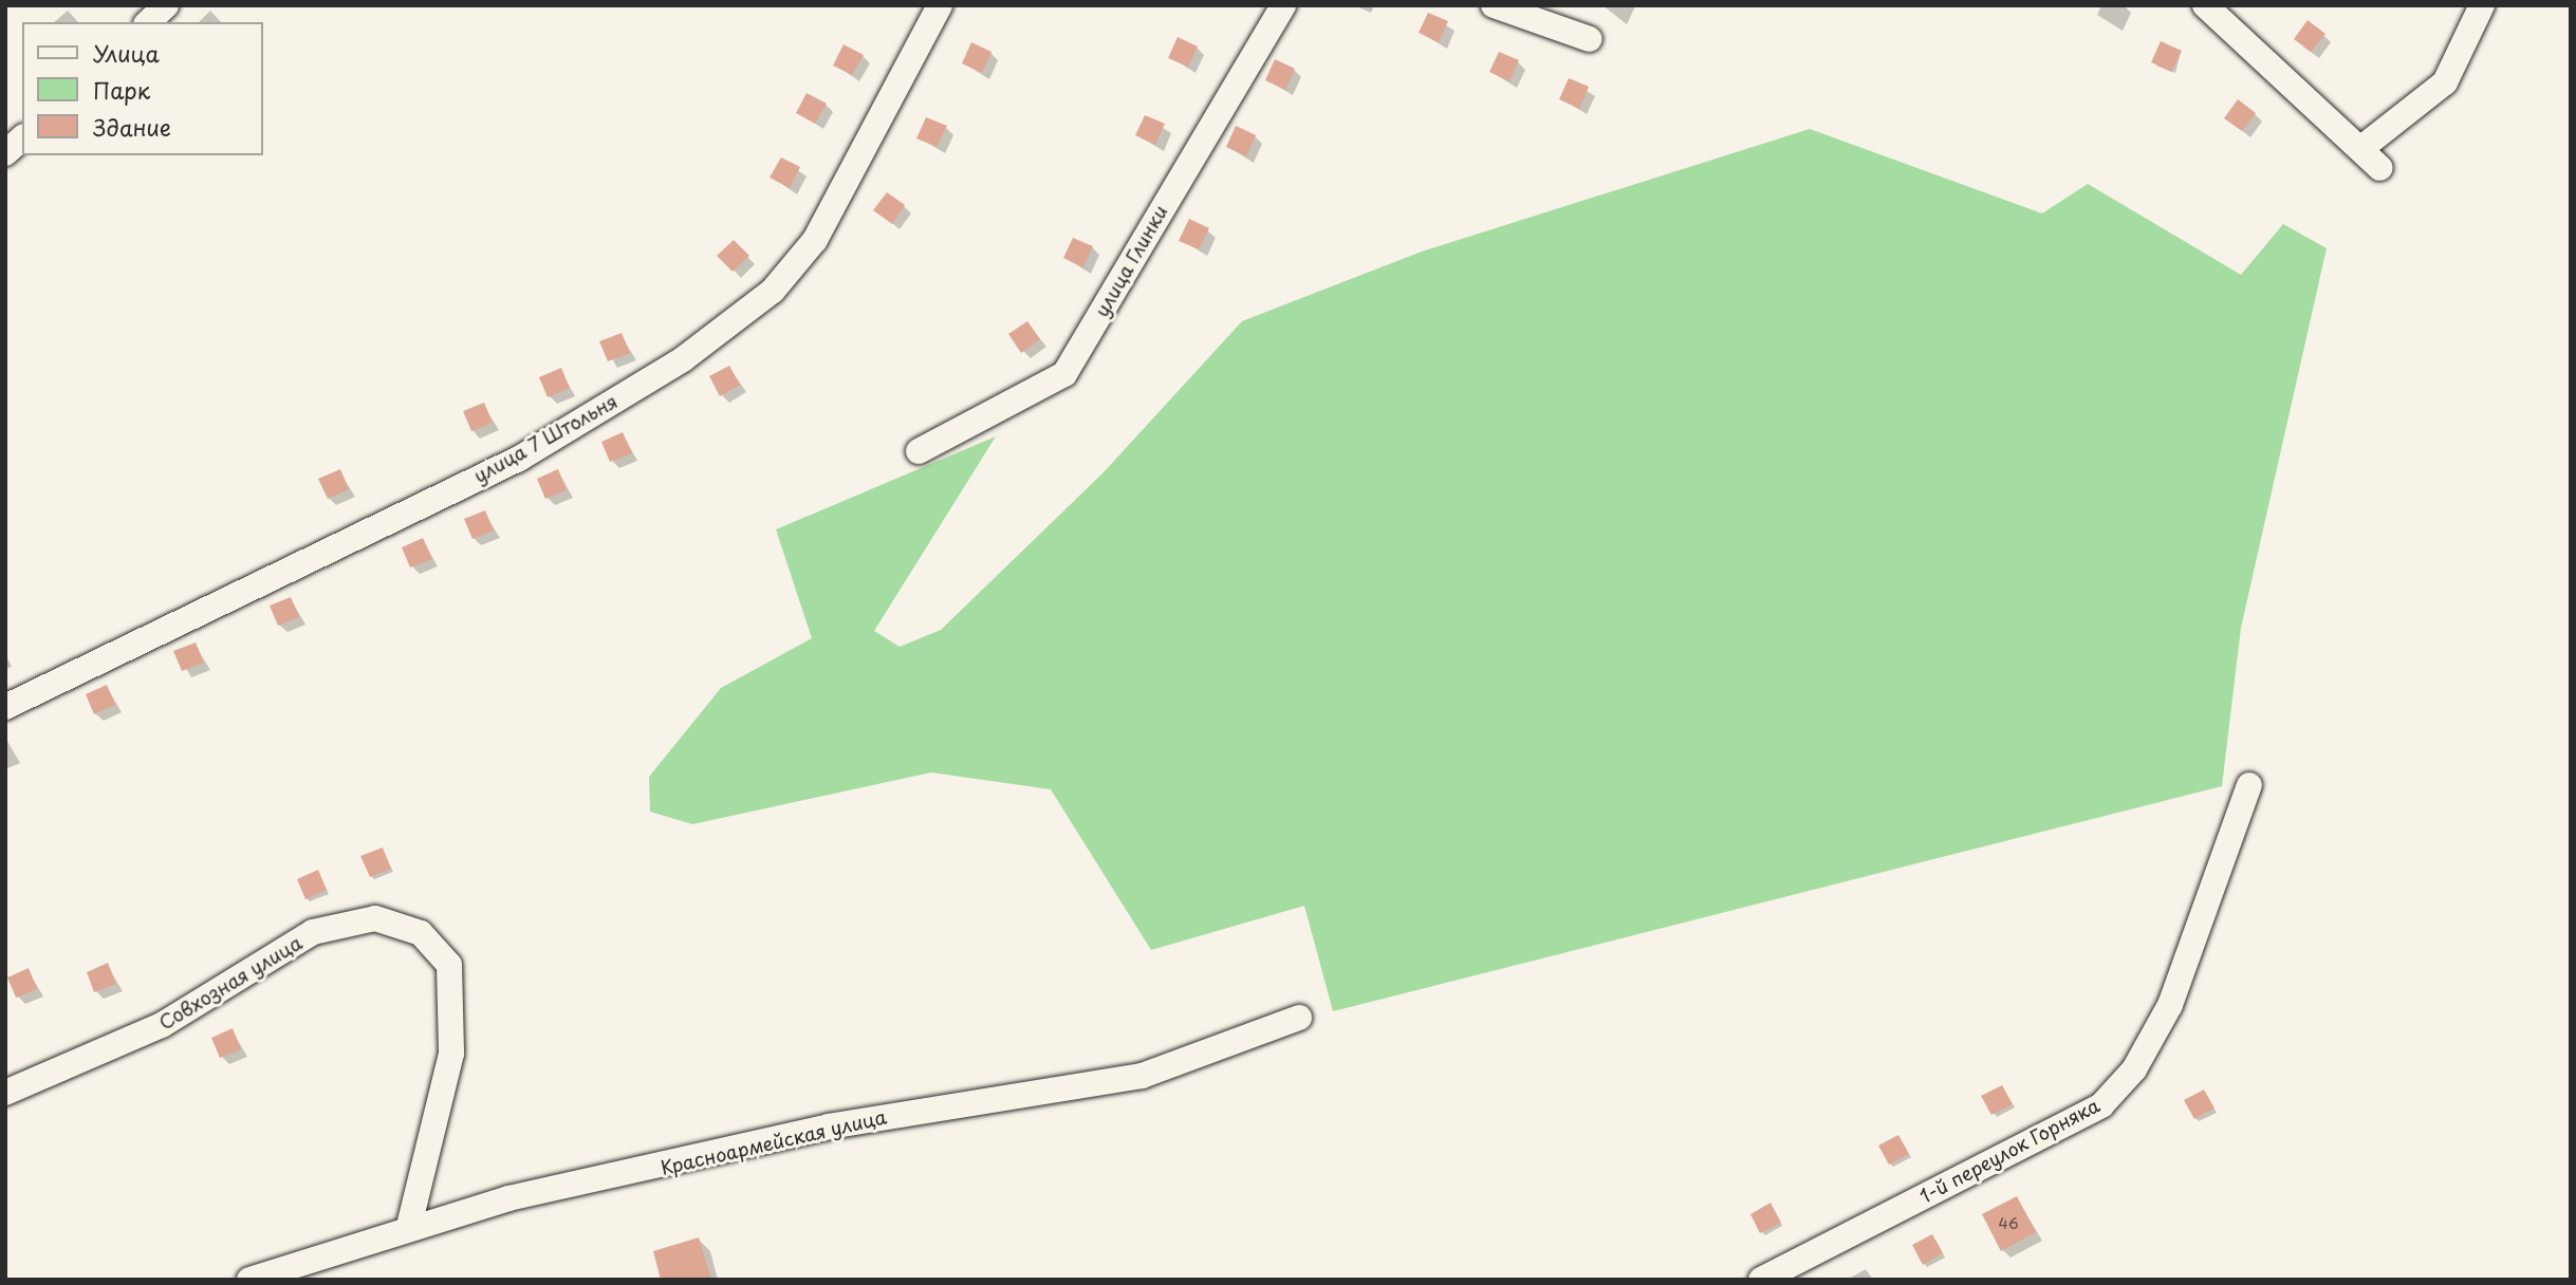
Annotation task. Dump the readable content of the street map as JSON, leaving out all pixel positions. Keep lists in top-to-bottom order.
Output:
{
  "streets": {
    "street": [
      "улица Глинки",
      "улица 7 Штольня",
      "Совхозная улица",
      "Красноармейская улица",
      "1-й переулок Горняка"
    ]
  },
  "crossings": [
    ["Совхозная улица", "Красноармейская улица"]
  ],
  "house_numbers": ["46"],
  "legend": ["Улица", "Парк", "Здание"]
}
